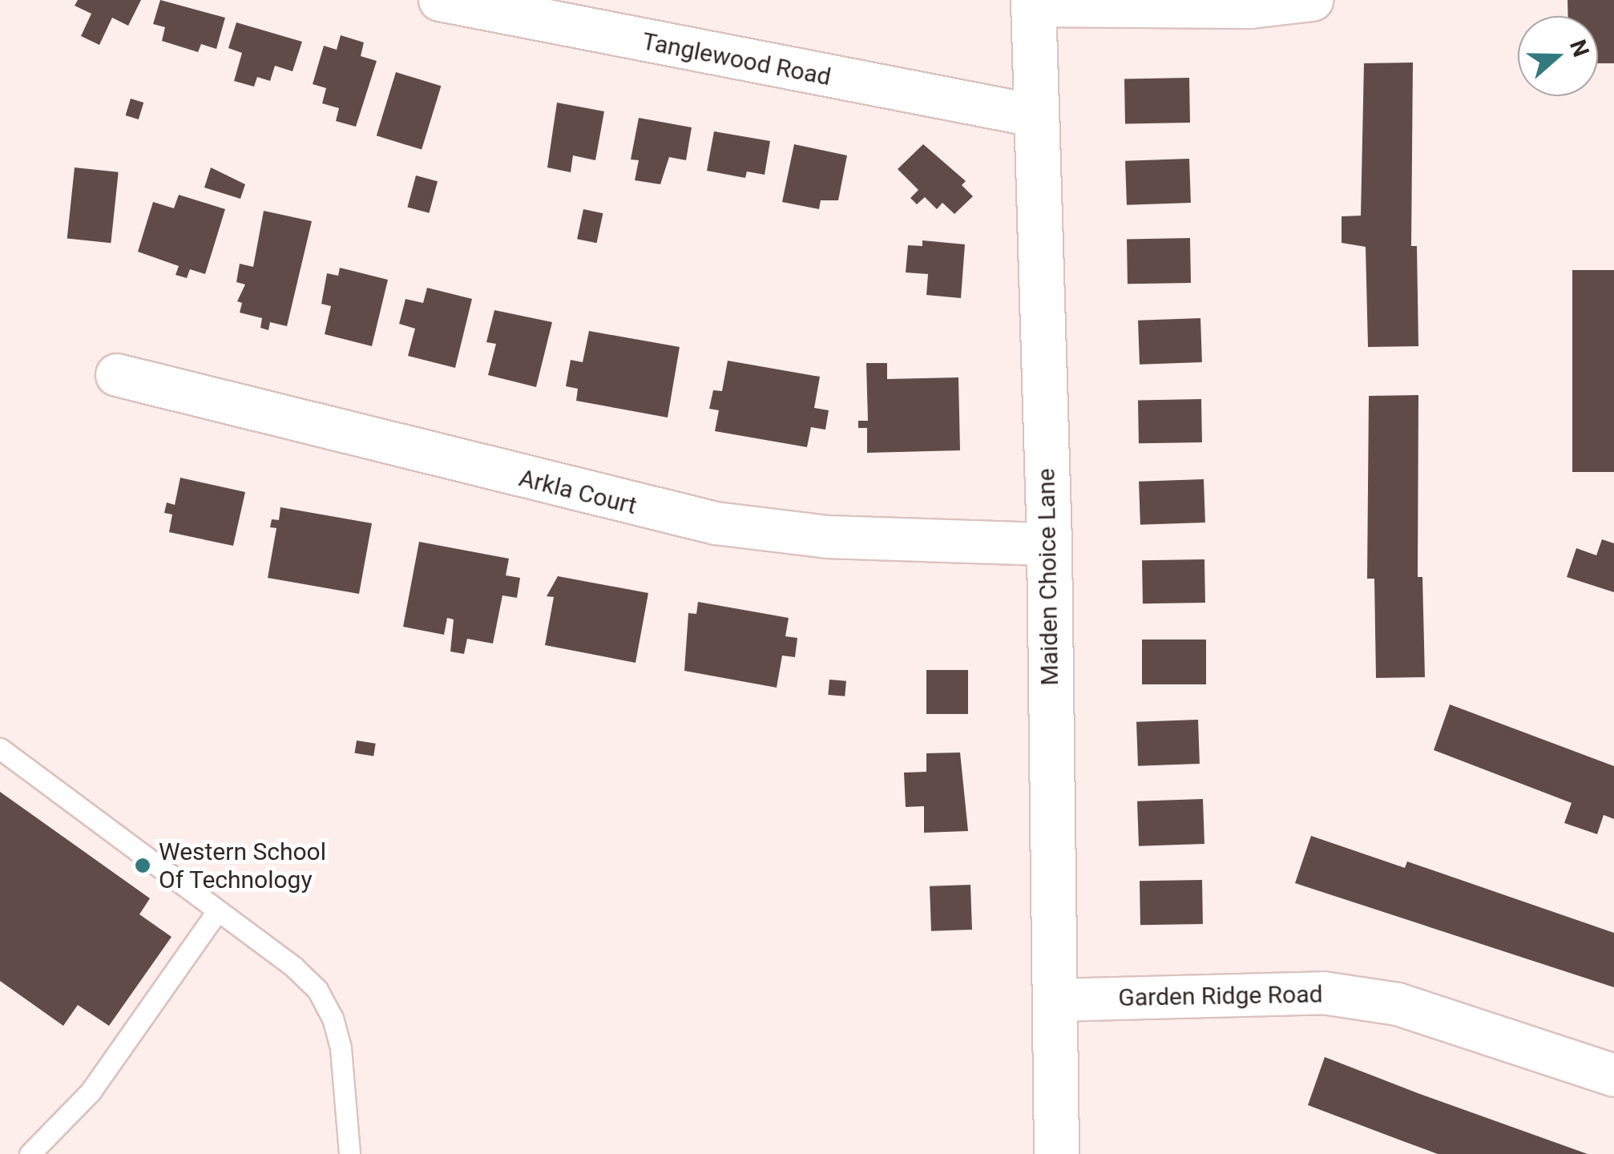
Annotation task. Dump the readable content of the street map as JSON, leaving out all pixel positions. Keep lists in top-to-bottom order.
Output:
{
  "streets": {
    "main road": ["Maiden Choice Lane"],
    "street": ["Tanglewood Road", "Arkla Court", "Garden Ridge Road"]
  },
  "crossings": [
    ["Tanglewood Road", "Maiden Choice Lane"],
    ["Arkla Court", "Maiden Choice Lane"],
    ["Maiden Choice Lane", "Garden Ridge Road"]
  ],
  "places": ["Western School Of Technology"],
  "north": "right"
}
